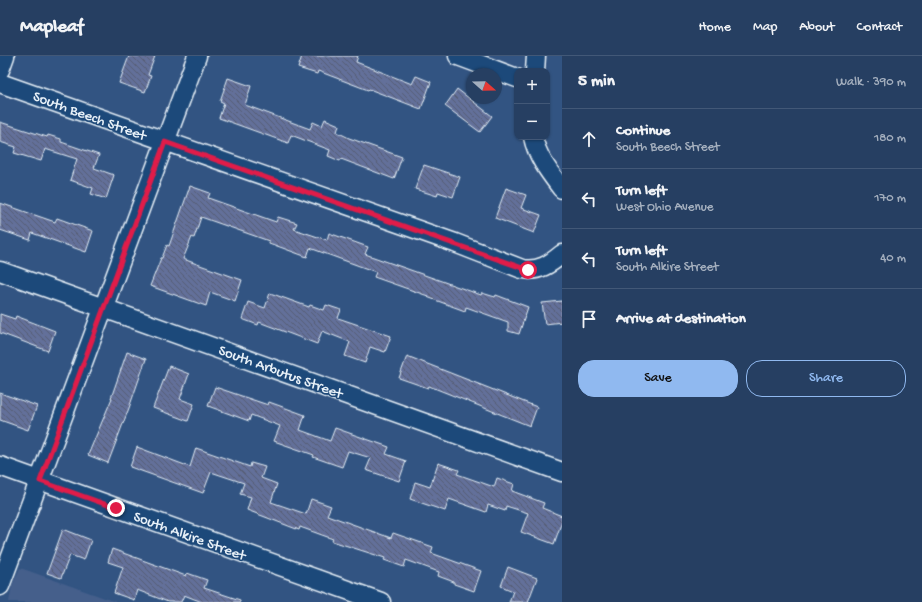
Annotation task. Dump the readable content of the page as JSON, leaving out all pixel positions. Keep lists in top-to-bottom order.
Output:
{
  "streets": {
    "street": ["South Beech Street", "South Arbutus Street", "South Alkire Street"]
  },
  "north": "right",
  "page": {
    "header": "Mapleaf",
    "nav": [
      "Home",
      "Map",
      "About",
      "Contact"
    ],
    "heading": ["5 min", "Walk · 390 m"],
    "map_buttons": ["+", "−"],
    "list": [
      ["Continue", "South Beech Street", "180 m"],
      ["Turn left", "West Ohio Avenue", "170 m"],
      ["Turn left", "South Alkire Street", "40 m"],
      "Arrive at destination"
    ],
    "buttons": ["Save", "Share"]
  }
}
